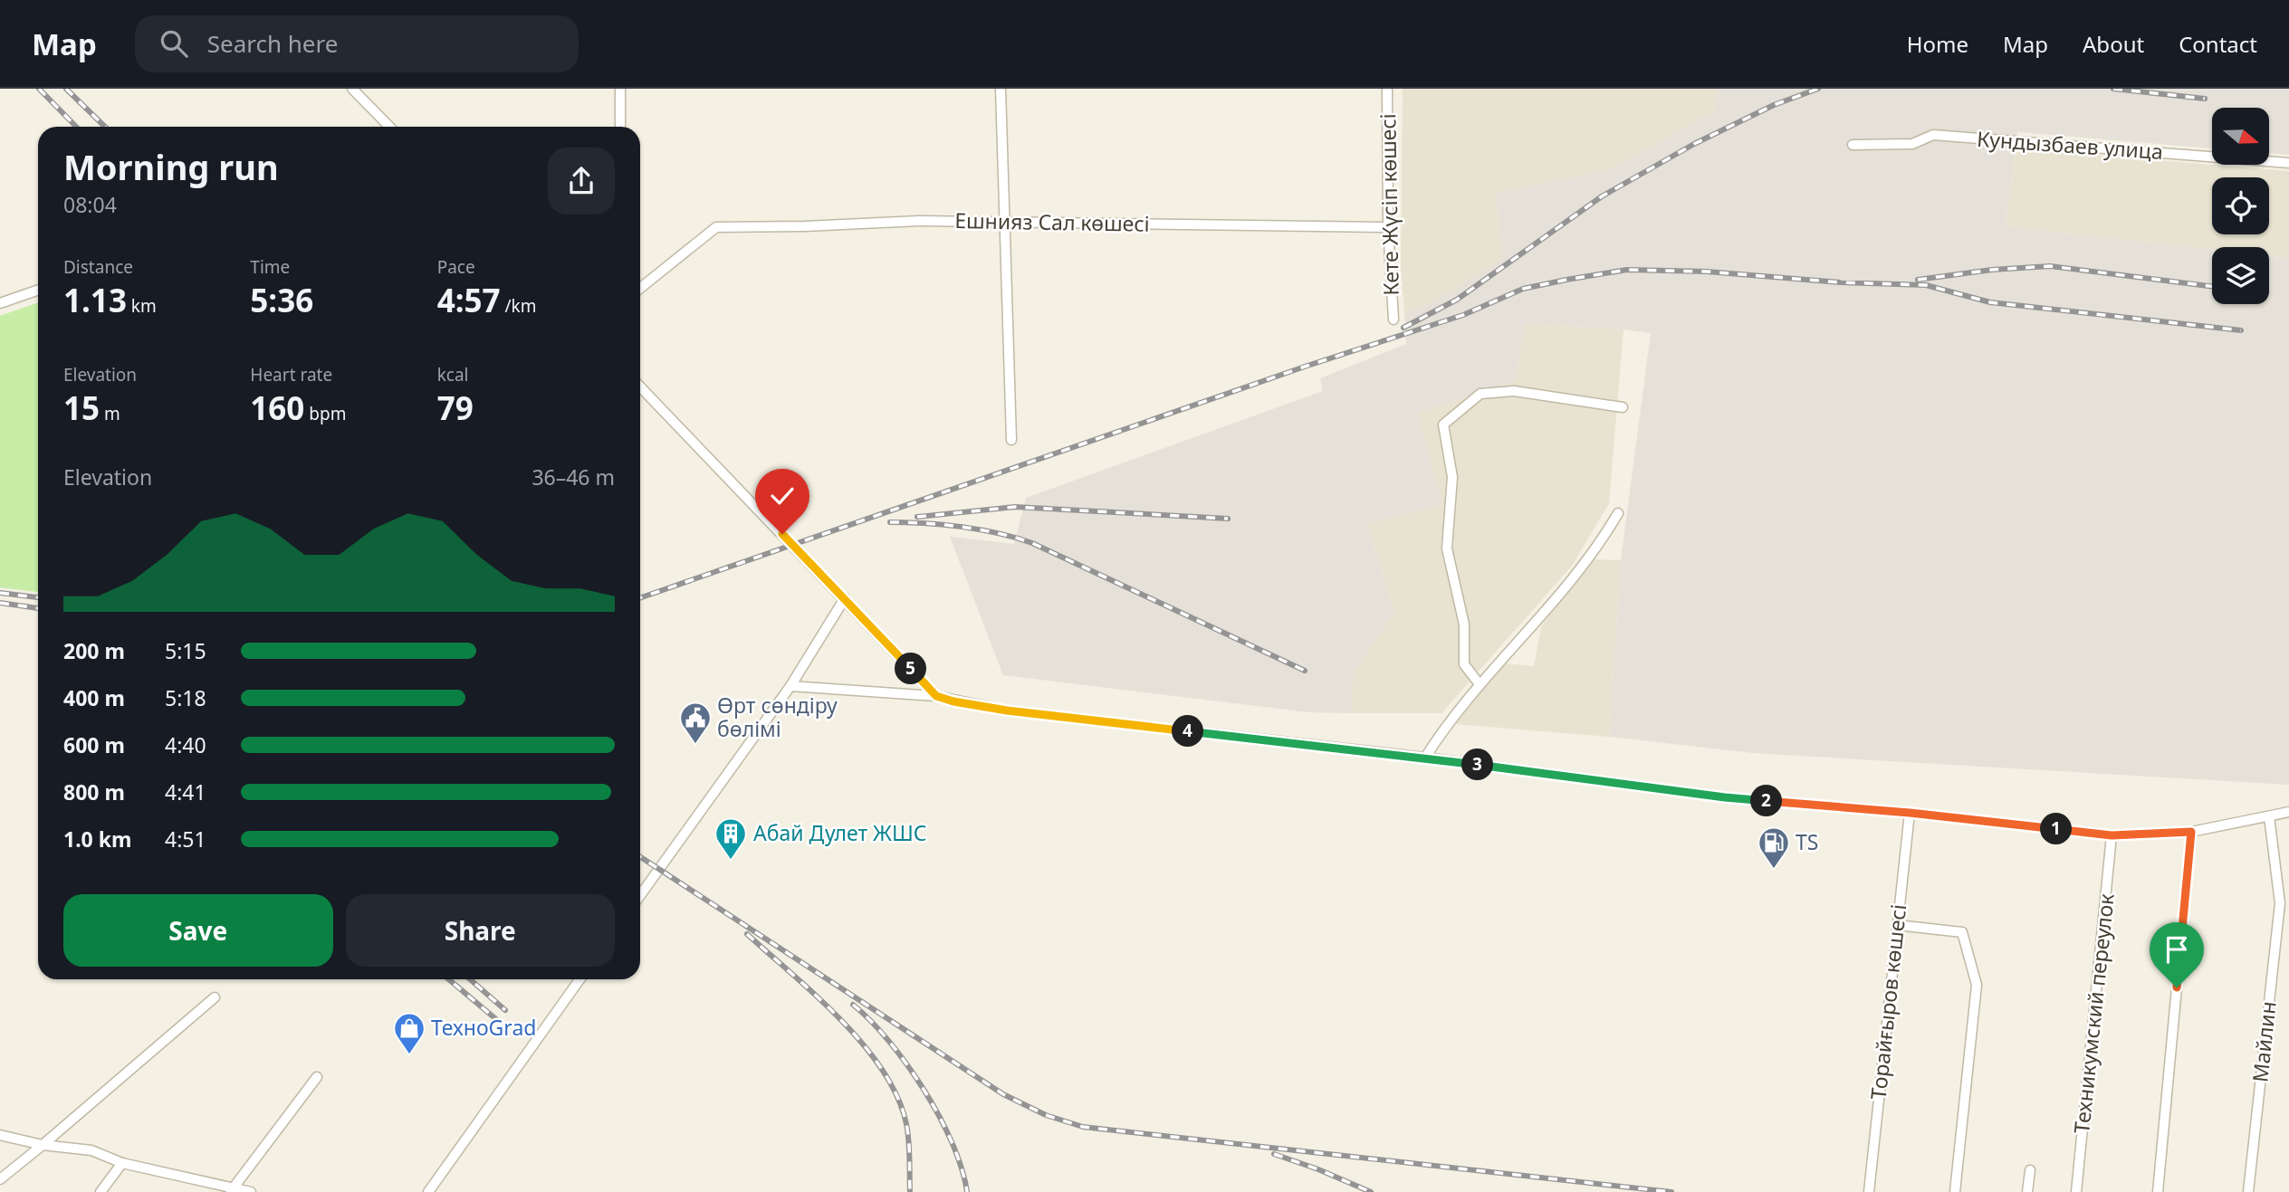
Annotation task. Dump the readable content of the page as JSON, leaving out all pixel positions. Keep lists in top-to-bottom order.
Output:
{
  "streets": {
    "street": [
      "Кундызбаев улица",
      "Кете Жүсіп көшесі",
      "Ешнияз Сал көшесі",
      "Торайғыров көшесі",
      "Техникумский переулок",
      "Майлин"
    ]
  },
  "crossings": [
    ["Кете Жүсіп көшесі", "Ешнияз Сал көшесі"]
  ],
  "places": {
    "public building": ["Өрт сөндіру бөлімі"],
    "building": ["Абай Дулет ЖШС"],
    "fuel station": ["TS"],
    "shop": ["ТехноGrad"]
  },
  "north": "right",
  "page": {
    "header": "Map",
    "search": "Search here",
    "nav": [
      "Home",
      "Map",
      "About",
      "Contact"
    ],
    "heading": ["Morning run", "08:04"],
    "stats": [
      ["Distance", "1.13 km"],
      ["Time", "5:36"],
      ["Pace", "4:57 /km"],
      ["Elevation", "15 m"],
      ["Heart rate", "160 bpm"],
      ["kcal", "79"]
    ],
    "chart": ["Elevation", "36–46 m"],
    "list": [
      {
        "name": "200 m",
        "note": "5:15"
      },
      {
        "name": "400 m",
        "note": "5:18"
      },
      {
        "name": "600 m",
        "note": "4:40"
      },
      {
        "name": "800 m",
        "note": "4:41"
      },
      {
        "name": "1.0 km",
        "note": "4:51"
      }
    ],
    "pins": [
      "5",
      "4",
      "3",
      "2",
      "1"
    ],
    "buttons": ["Save", "Share"]
  }
}
